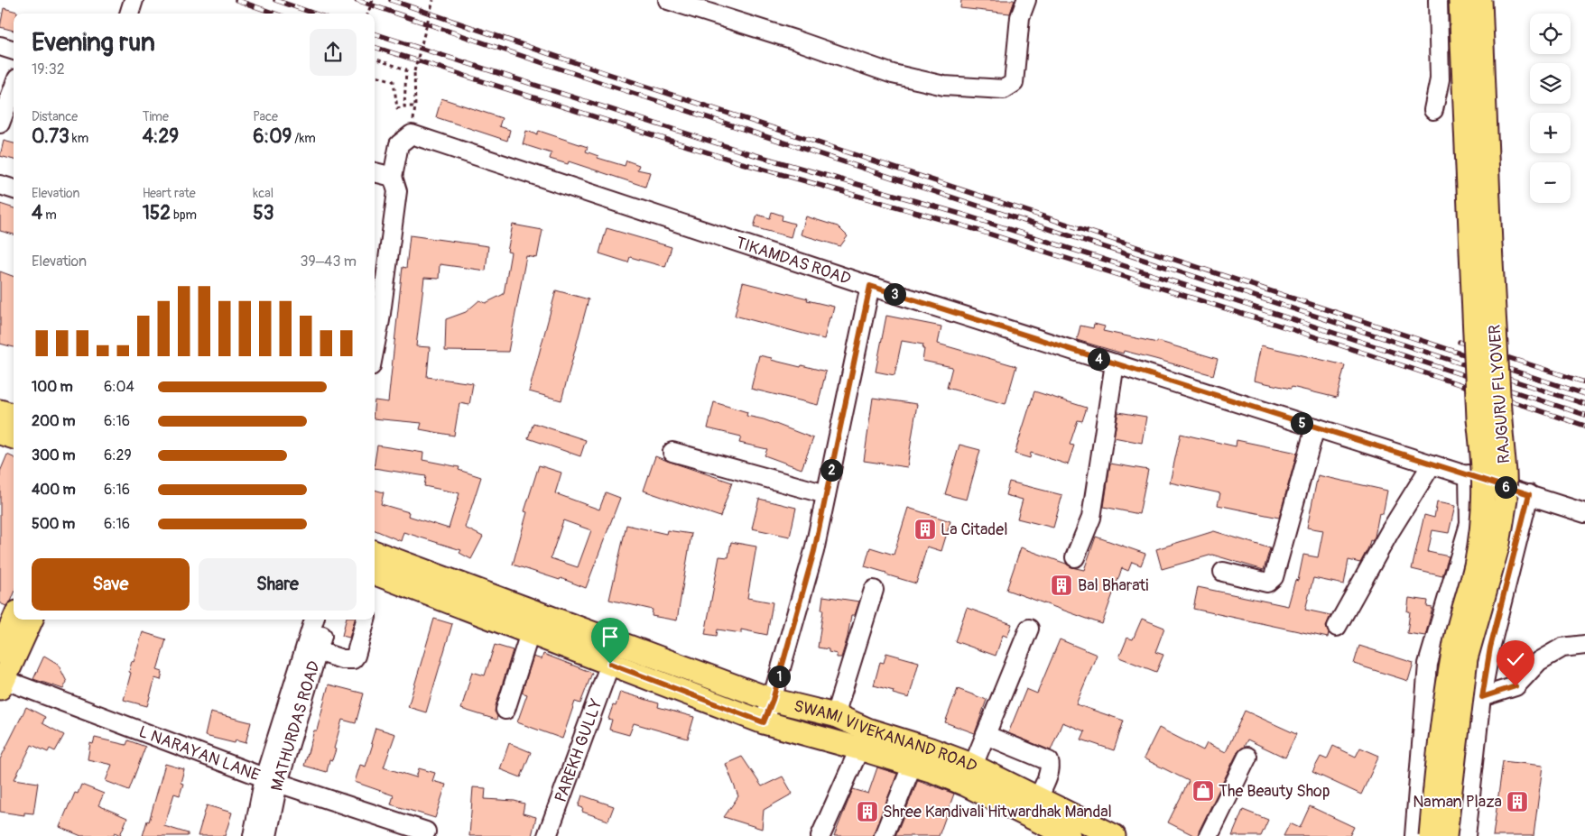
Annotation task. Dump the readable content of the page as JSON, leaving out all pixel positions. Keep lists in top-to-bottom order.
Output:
{
  "streets": {
    "main road": ["RAJGURU FLYOVER", "SWAMI VIVEKANAND ROAD"],
    "street": [
      "TIKAMDAS ROAD",
      "MATHURDAS ROAD",
      "PAREKH GULLY",
      "L NARAYAN LANE"
    ]
  },
  "crossings": [
    ["MATHURDAS ROAD", "L NARAYAN LANE"],
    ["SWAMI VIVEKANAND ROAD", "PAREKH GULLY"]
  ],
  "places": {
    "building": [
      "La Citadel",
      "Bal Bharati",
      "Naman Plaza",
      "Shree Kandivali Hitwardhak Mandal"
    ],
    "shop": ["The Beauty Shop"]
  },
  "page": {
    "map_buttons": ["+", "−"],
    "heading": ["Evening run", "19:32"],
    "stats": [
      ["Distance", "0.73 km"],
      ["Time", "4:29"],
      ["Pace", "6:09 /km"],
      ["Elevation", "4 m"],
      ["Heart rate", "152 bpm"],
      ["kcal", "53"]
    ],
    "chart": ["Elevation", "39–43 m"],
    "pins": [
      "3",
      "4",
      "5",
      "2",
      "6",
      "1"
    ],
    "list": [
      {
        "name": "100 m",
        "note": "6:04"
      },
      {
        "name": "200 m",
        "note": "6:16"
      },
      {
        "name": "300 m",
        "note": "6:29"
      },
      {
        "name": "400 m",
        "note": "6:16"
      },
      {
        "name": "500 m",
        "note": "6:16"
      }
    ],
    "buttons": ["Save", "Share"]
  }
}
